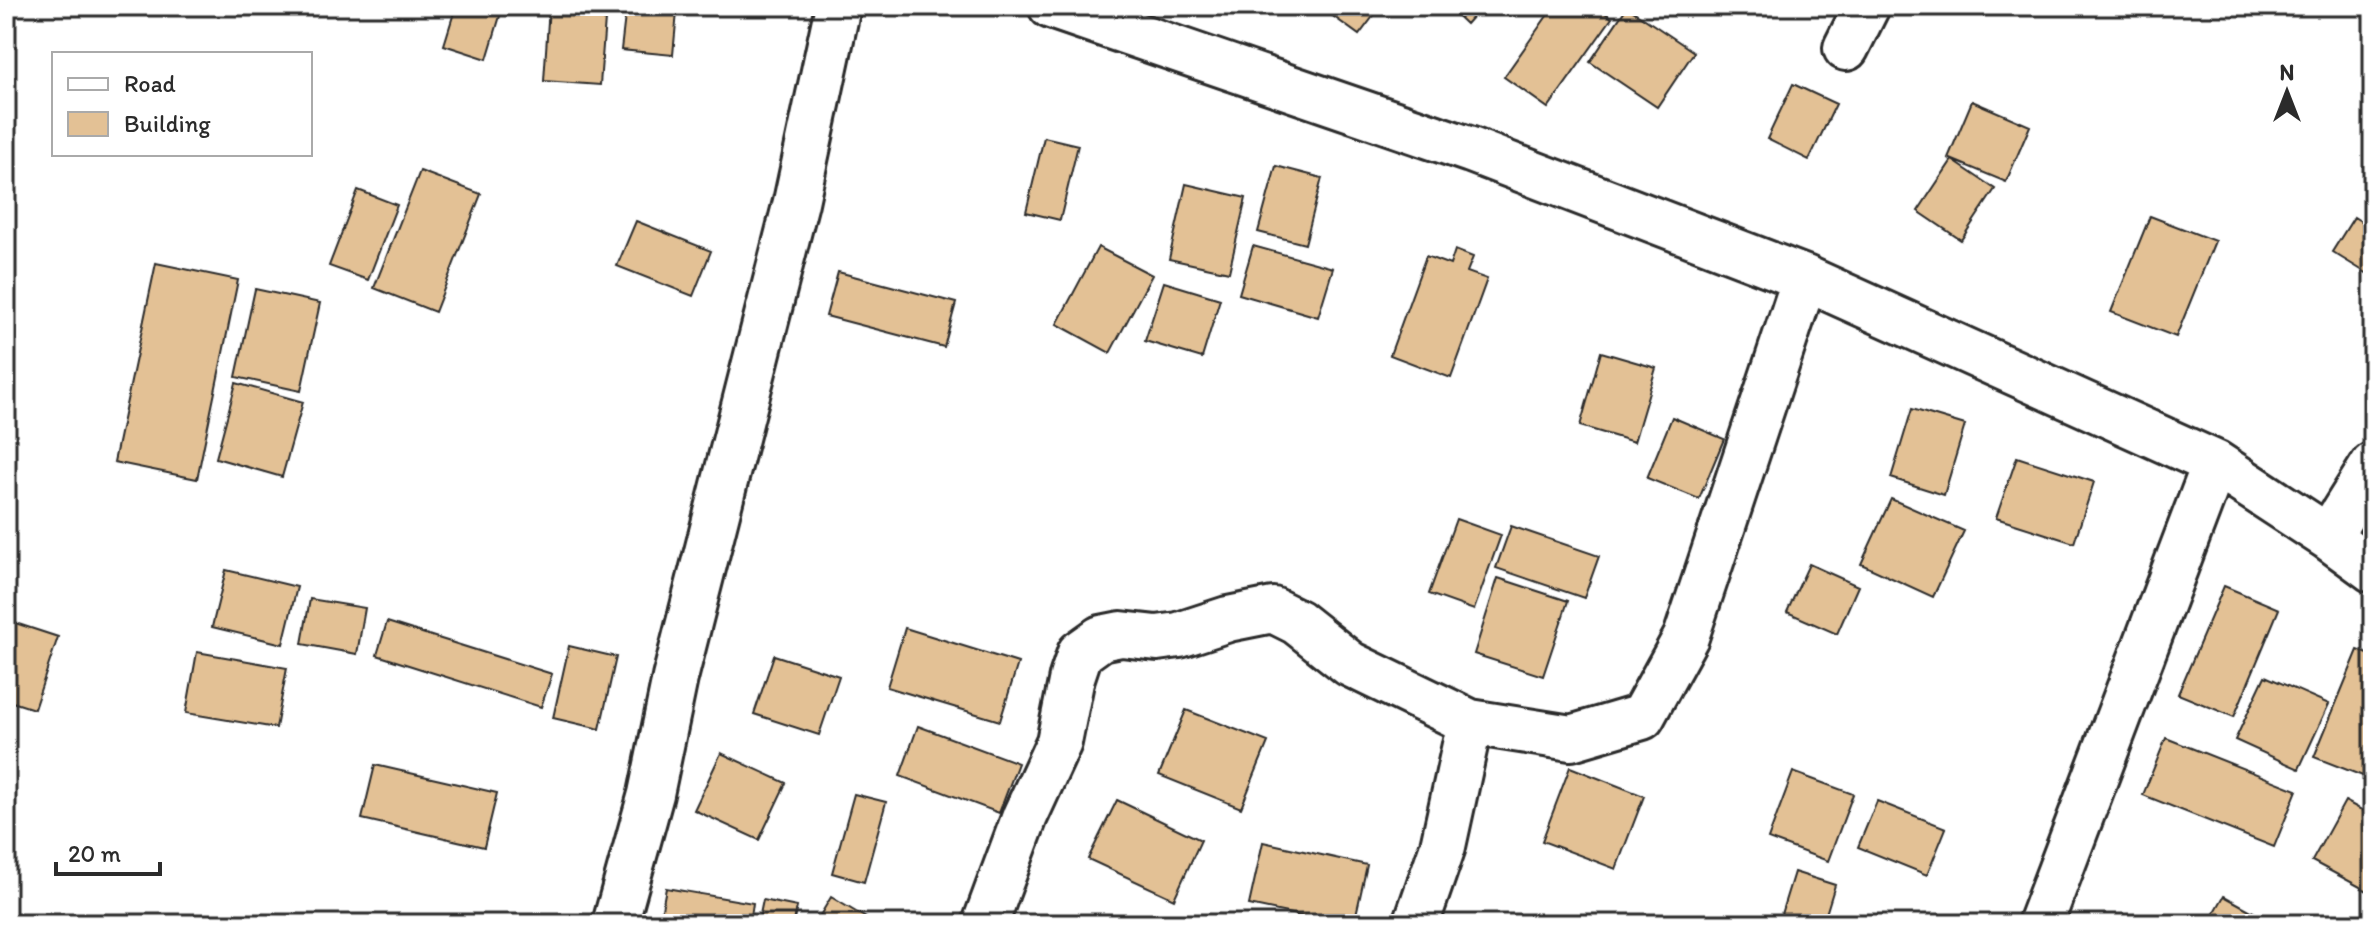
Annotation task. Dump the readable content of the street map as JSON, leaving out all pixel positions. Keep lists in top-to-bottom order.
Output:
{
  "legend": ["Road", "Building"],
  "scale_bar": "20 m",
  "north": "top"
}
